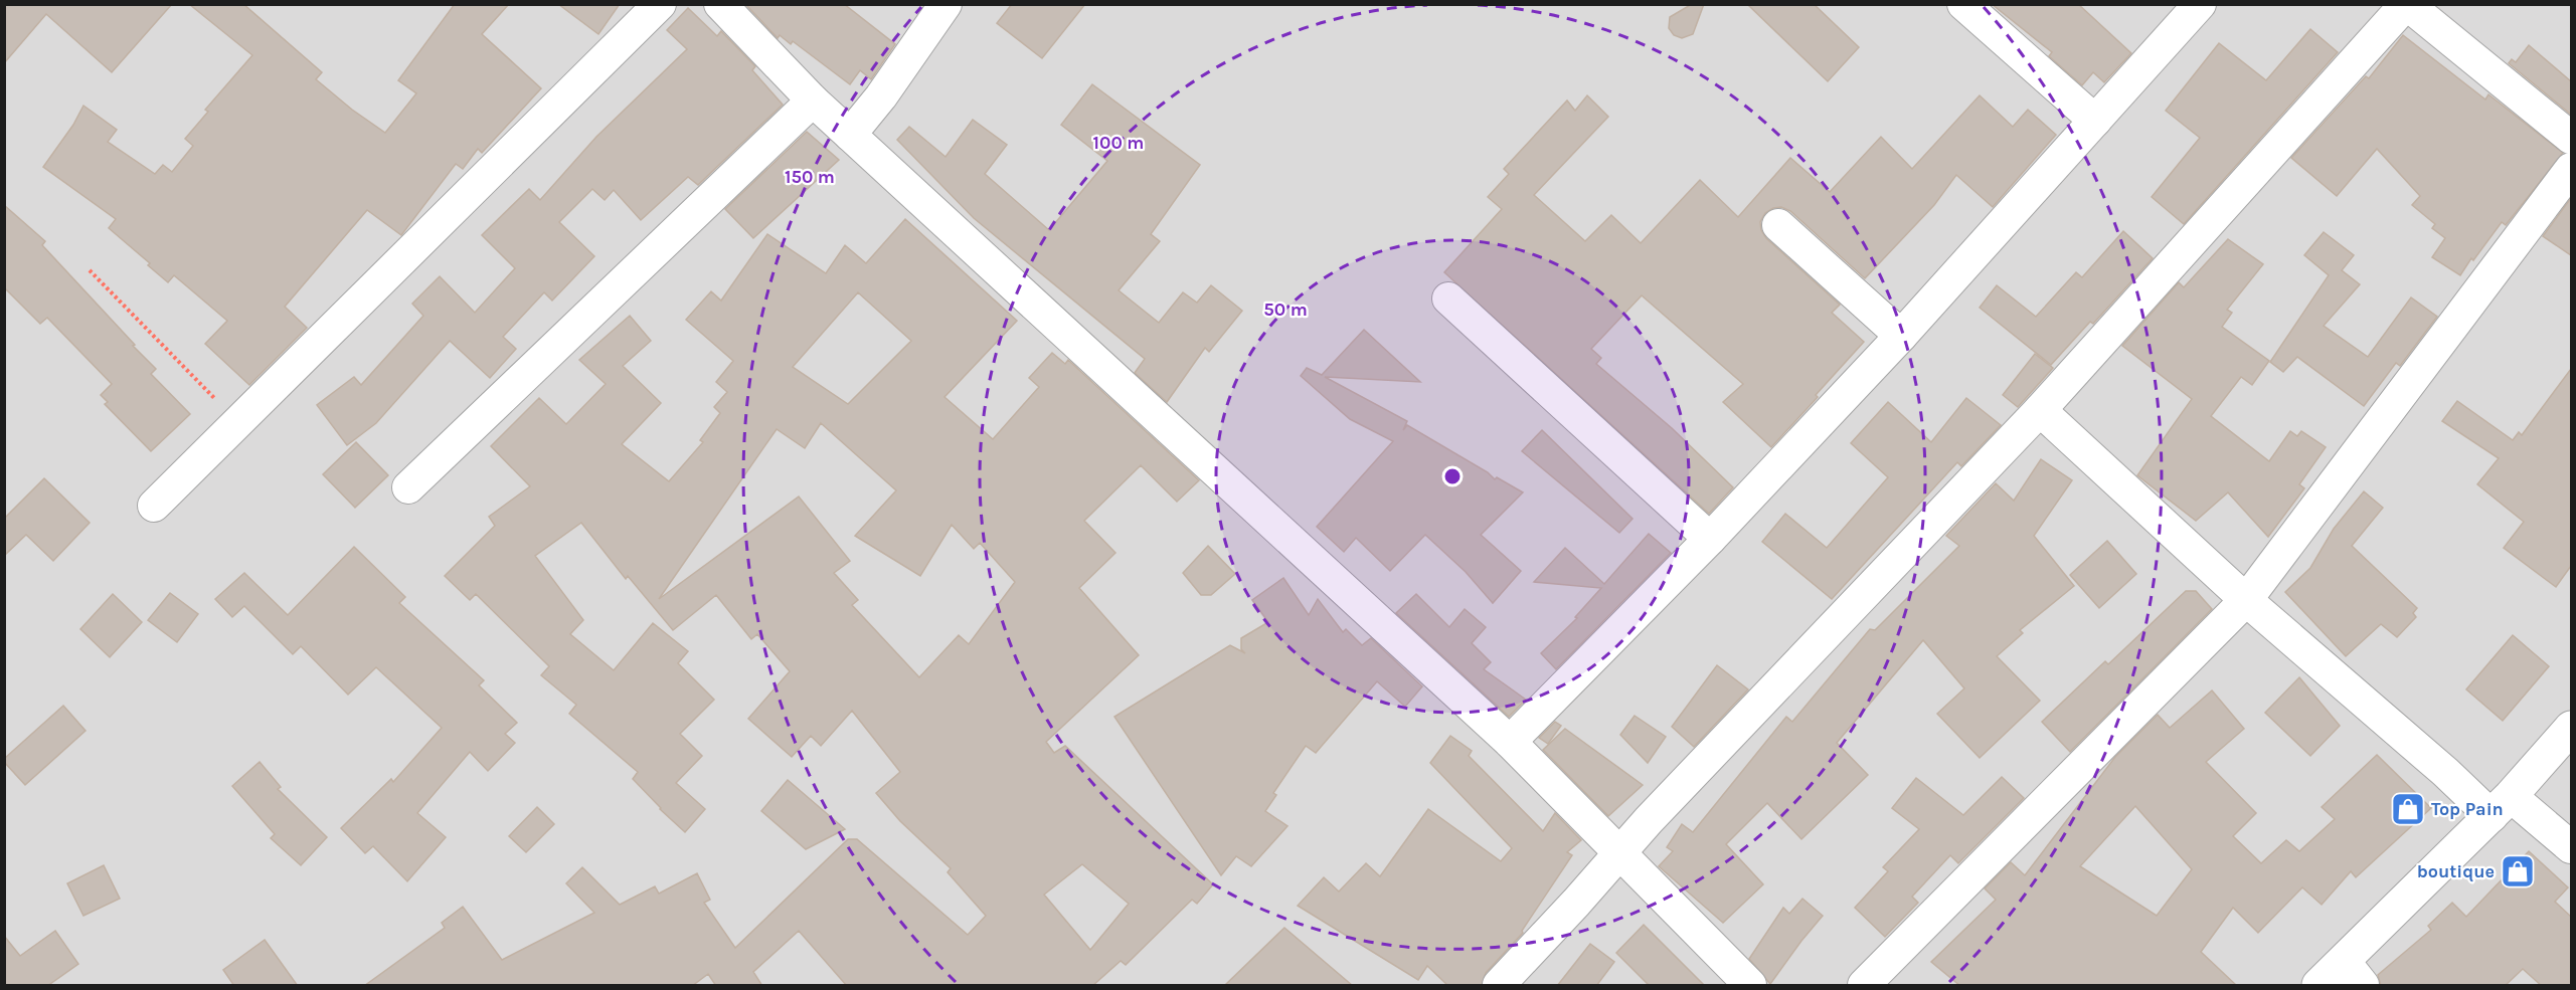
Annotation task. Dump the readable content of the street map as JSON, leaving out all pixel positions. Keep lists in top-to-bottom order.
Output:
{
  "places": {
    "shop": ["Top Pain", "boutique"]
  },
  "rings": ["100 m", "150 m", "50 m"]
}
